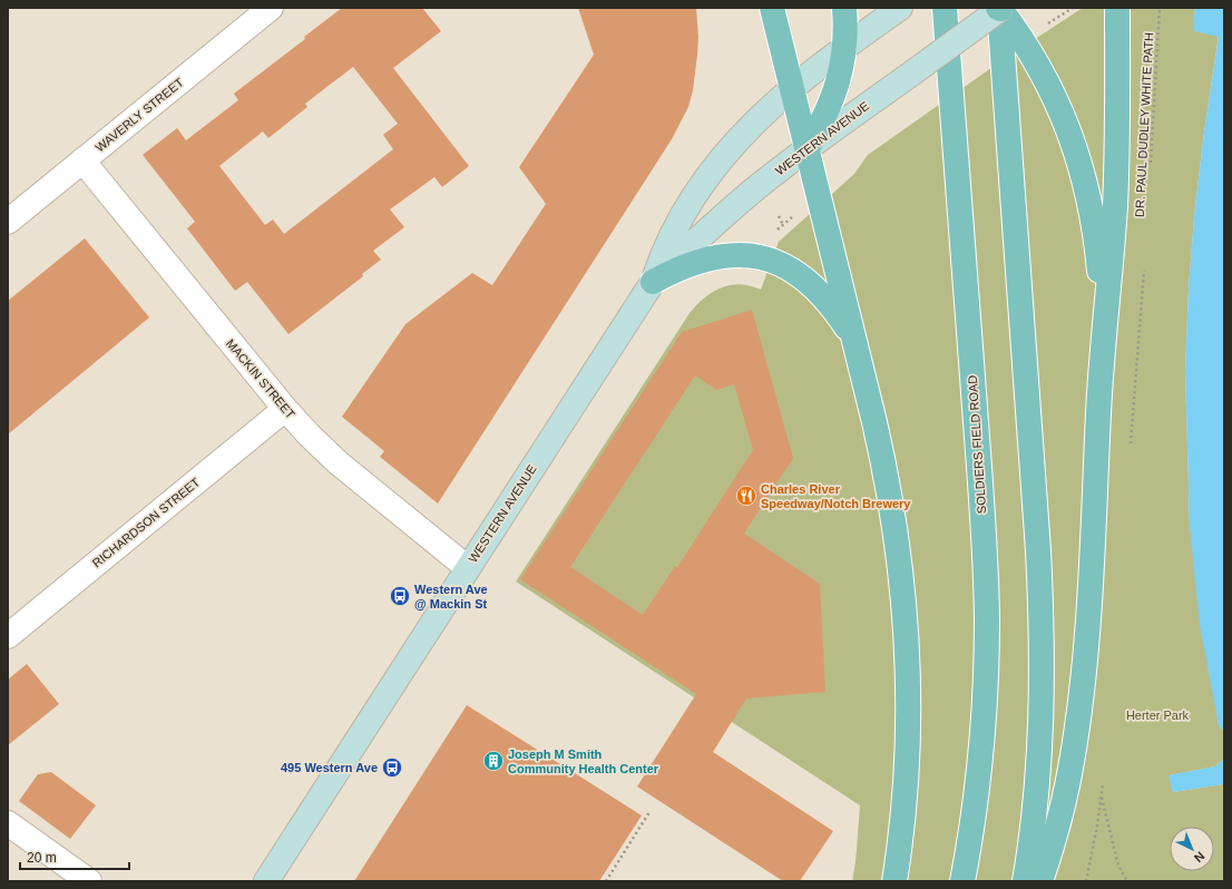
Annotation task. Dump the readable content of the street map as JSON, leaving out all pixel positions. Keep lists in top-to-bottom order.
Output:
{
  "streets": {
    "main road": ["WESTERN AVENUE", "SOLDIERS FIELD ROAD"],
    "street": ["WAVERLY STREET", "MACKIN STREET", "RICHARDSON STREET"],
    "path": ["DR. PAUL DUDLEY WHITE PATH"]
  },
  "crossings": [
    ["WAVERLY STREET", "MACKIN STREET"],
    ["WESTERN AVENUE", "MACKIN STREET"],
    ["MACKIN STREET", "RICHARDSON STREET"]
  ],
  "parks": ["Herter Park"],
  "places": {
    "restaurant": ["Charles River Speedway/Notch Brewery"],
    "bus stop": ["Western Ave @ Mackin St", "495 Western Ave"],
    "building": ["Joseph M Smith Community Health Center"]
  },
  "scale_bar": "20 m",
  "north": "bottom right"
}
